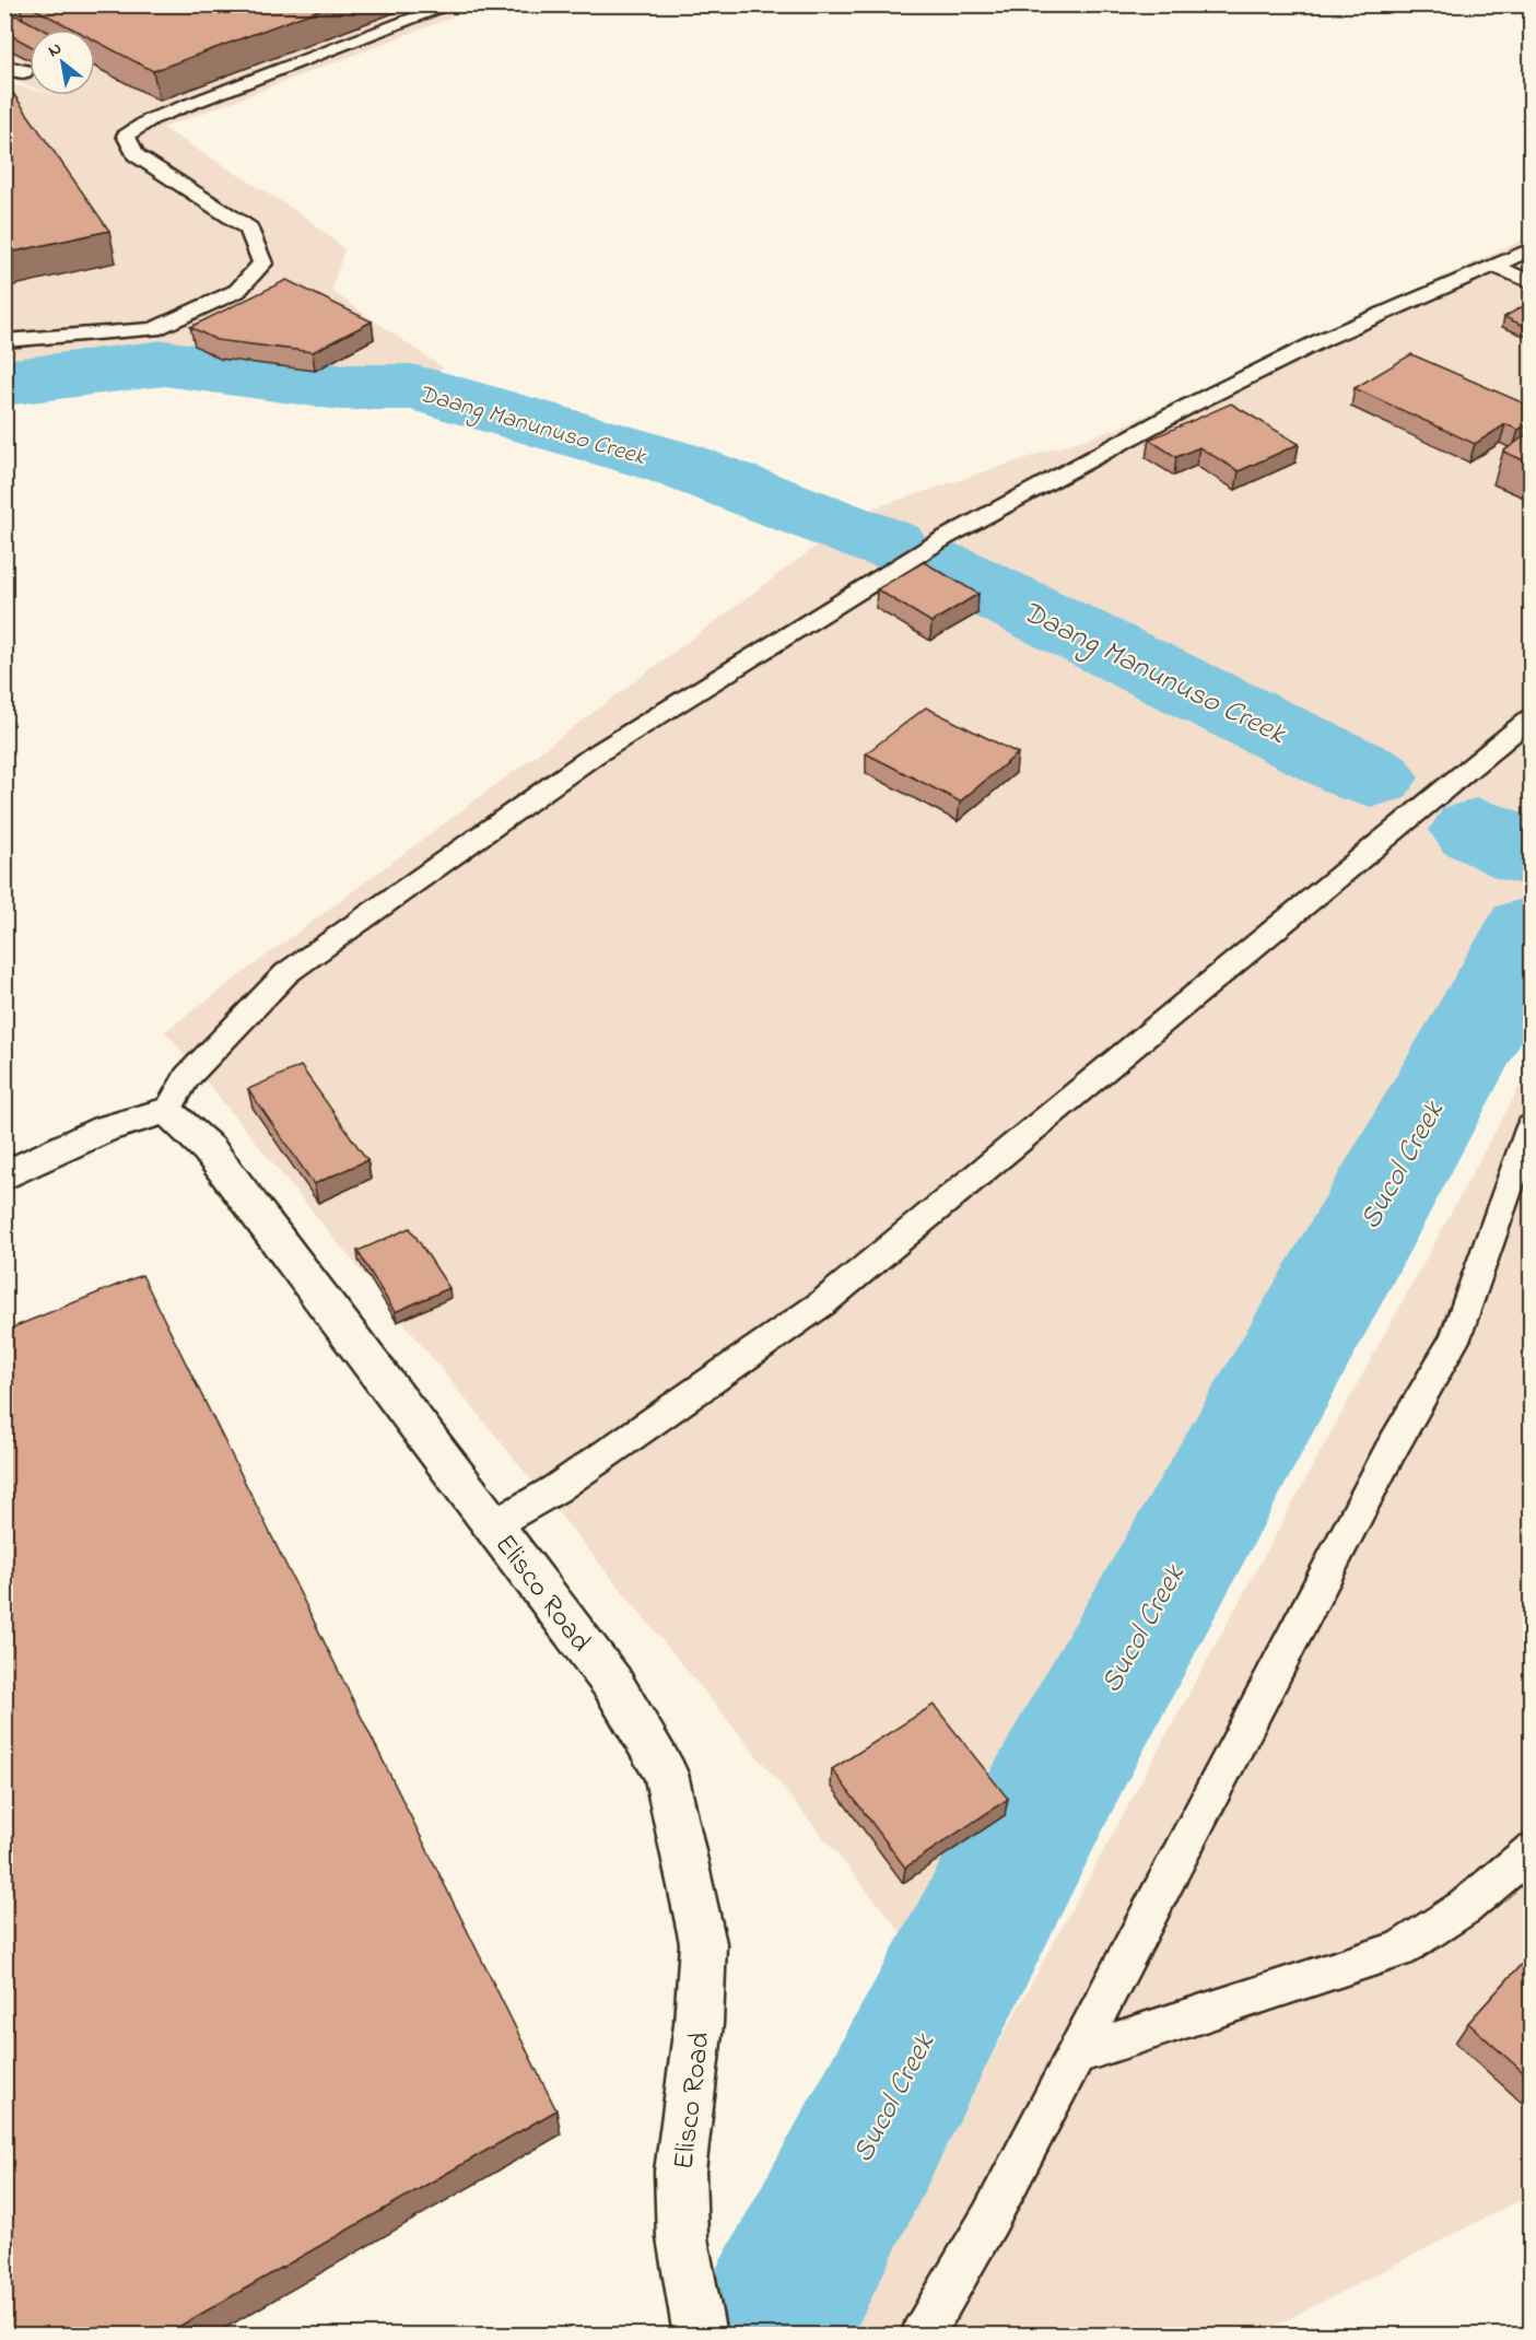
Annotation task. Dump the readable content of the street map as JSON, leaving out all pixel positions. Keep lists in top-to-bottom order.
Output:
{
  "streets": {
    "main road": ["Elisco Road"]
  },
  "water": ["Daang Manunuso Creek", "Sucol Creek"],
  "north": "top left"
}
